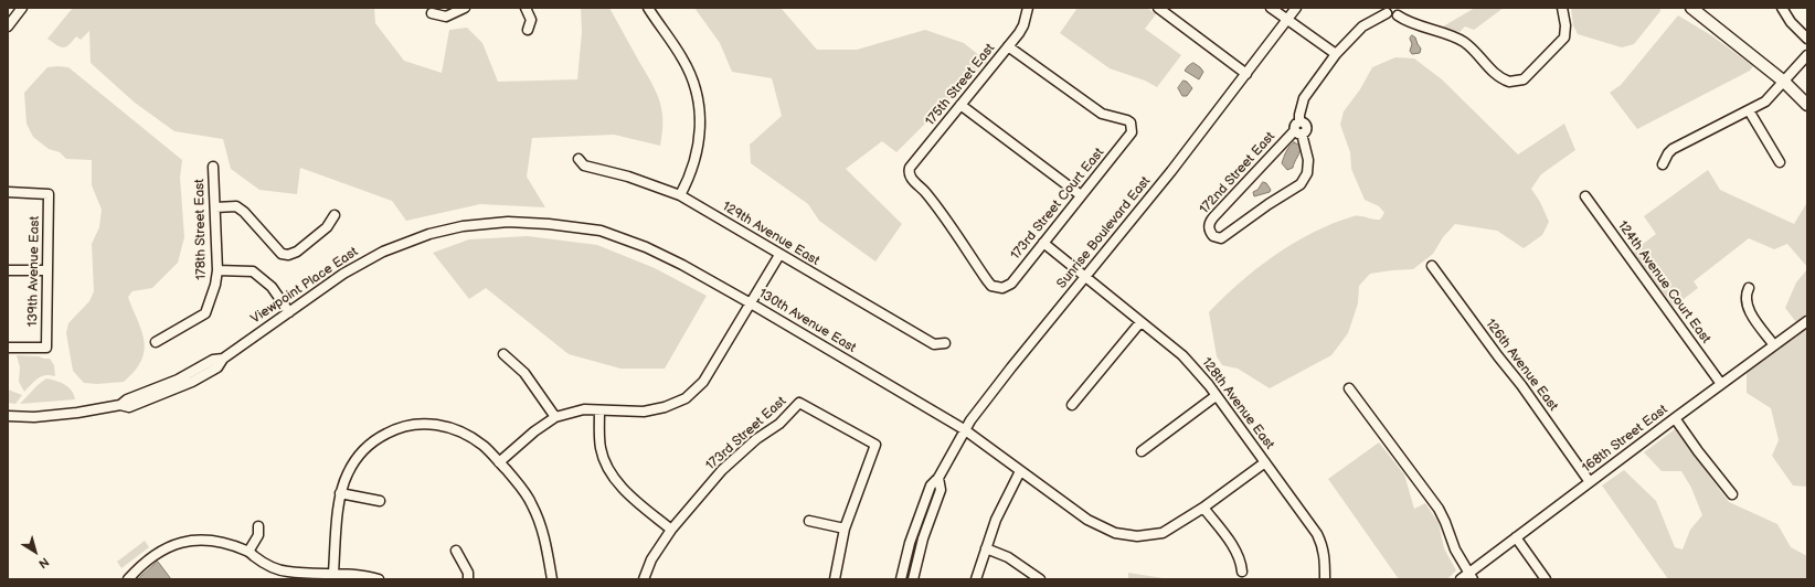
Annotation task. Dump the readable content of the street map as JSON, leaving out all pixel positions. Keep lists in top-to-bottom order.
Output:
{
  "streets": {
    "street": [
      "175th Street East",
      "172nd Street East",
      "173rd Street Court East",
      "178th Street East",
      "Sunrise Boulevard East",
      "129th Avenue East",
      "139th Avenue East",
      "124th Avenue Court East",
      "Viewpoint Place East",
      "130th Avenue East",
      "126th Avenue East",
      "128th Avenue East",
      "173rd Street East",
      "168th Street East"
    ]
  },
  "crossings": [
    ["175th Street East", "173rd Street Court East"],
    ["173rd Street Court East", "128th Avenue East"],
    ["Sunrise Boulevard East", "130th Avenue East"],
    ["Sunrise Boulevard East", "128th Avenue East"],
    ["124th Avenue Court East", "168th Street East"],
    ["Viewpoint Place East", "130th Avenue East"],
    ["130th Avenue East", "128th Avenue East"],
    ["126th Avenue East", "168th Street East"]
  ],
  "north": "bottom right"
}
